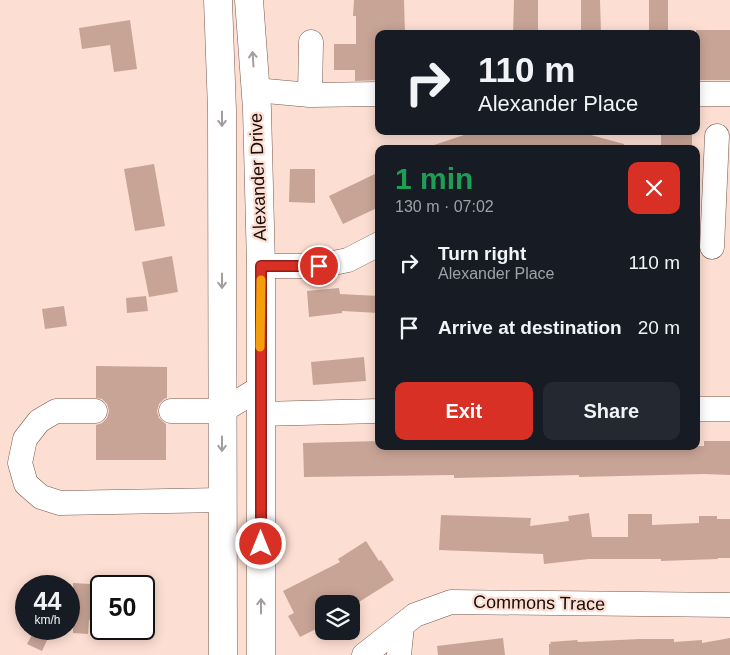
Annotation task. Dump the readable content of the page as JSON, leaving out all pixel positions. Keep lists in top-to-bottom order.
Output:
{
  "streets": {
    "main road": ["Alexander Drive"],
    "street": ["Commons Trace"]
  },
  "page": {
    "turn": ["110 m", "Alexander Place"],
    "heading": ["1 min", "130 m · 07:02"],
    "list": [
      {
        "name": "Turn right",
        "note": "Alexander Place",
        "value": "110 m"
      },
      {
        "name": "Arrive at destination",
        "value": "20 m"
      }
    ],
    "buttons": ["Exit", "Share"],
    "speed": "44 km/h",
    "limit": "50"
  }
}
